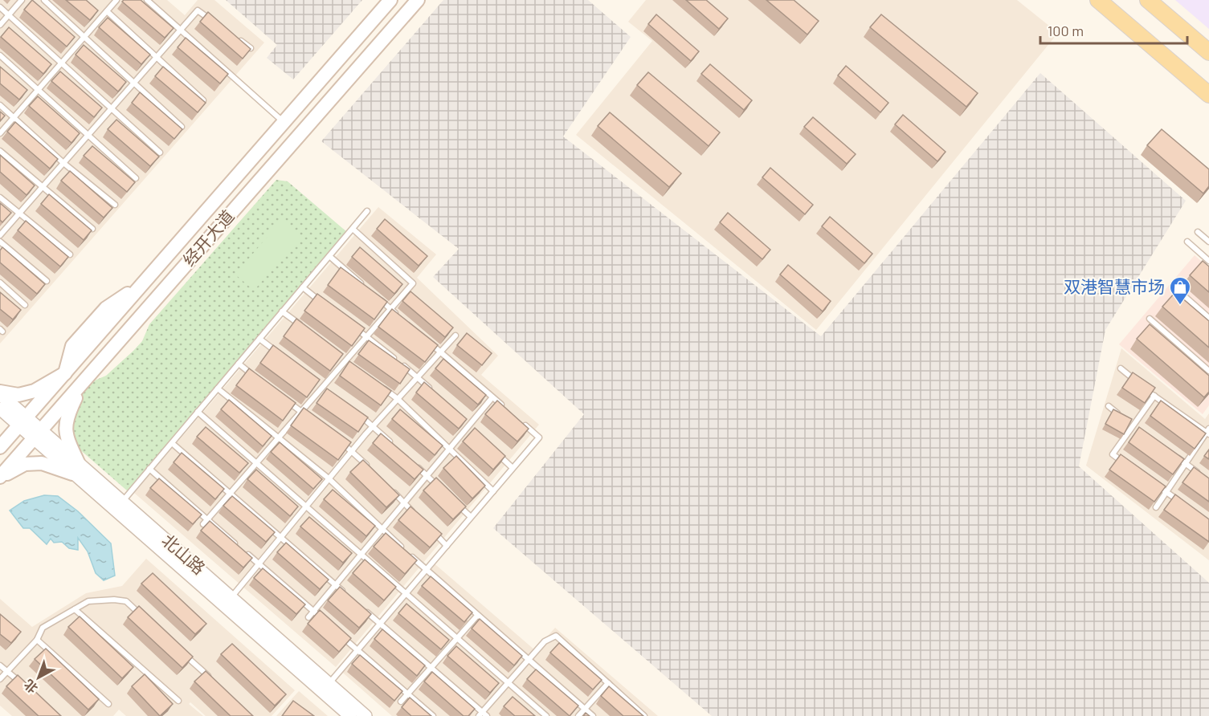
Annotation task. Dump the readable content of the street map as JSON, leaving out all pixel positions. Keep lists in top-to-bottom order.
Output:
{
  "streets": {
    "main road": ["经开大道"],
    "street": ["北山路"]
  },
  "crossings": [
    ["经开大道", "北山路"]
  ],
  "places": {
    "shop": ["双港智慧市场"]
  },
  "scale_bar": "100 m",
  "north": "bottom left"
}
